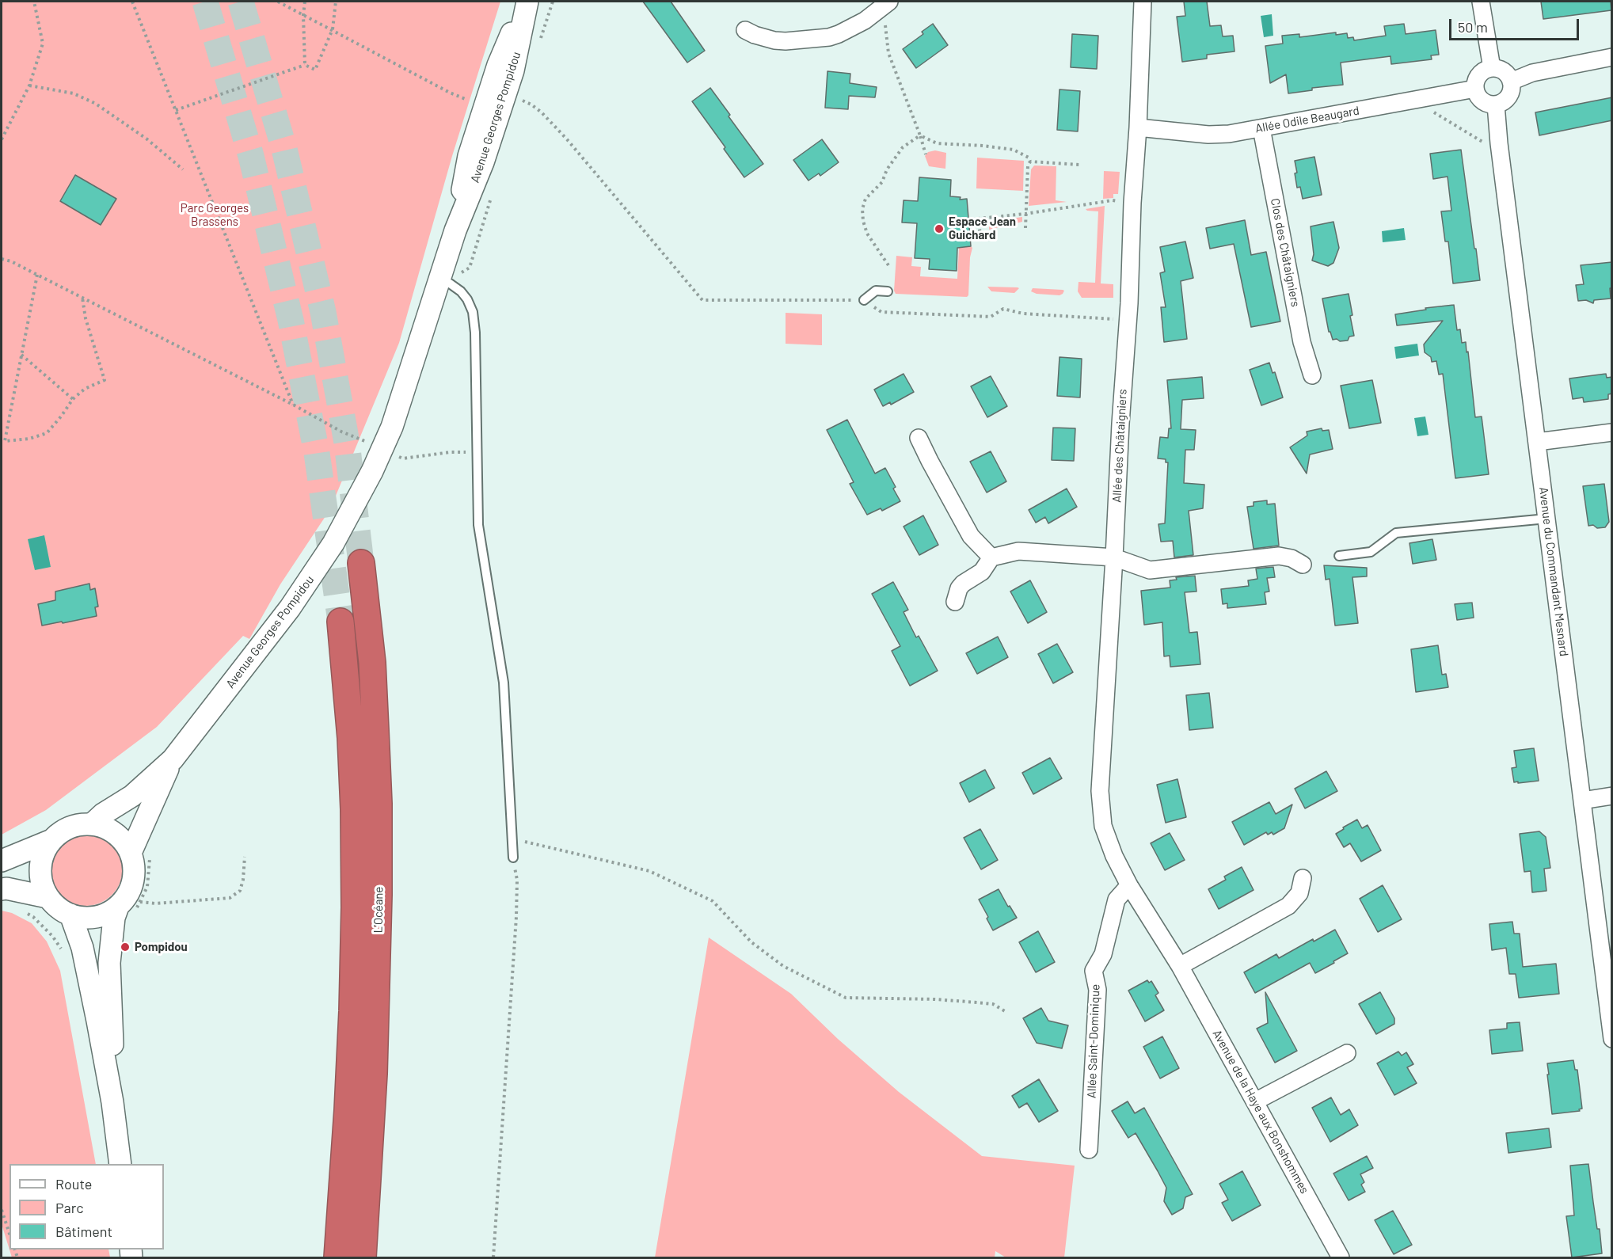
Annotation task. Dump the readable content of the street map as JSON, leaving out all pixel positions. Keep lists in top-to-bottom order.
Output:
{
  "streets": {
    "highway": ["L’Océane"],
    "street": [
      "Avenue Georges Pompidou",
      "Allée Odile Beaugard",
      "Clos des Châtaigniers",
      "Allée des Châtaigniers",
      "Avenue du Commandant Mesnard",
      "Allée Saint-Dominique",
      "Avenue de la Haye aux Bonshommes"
    ]
  },
  "crossings": [
    ["Allée Odile Beaugard", "Clos des Châtaigniers"],
    ["Allée Odile Beaugard", "Allée des Châtaigniers"],
    ["Allée Odile Beaugard", "Avenue du Commandant Mesnard"],
    ["Allée des Châtaigniers", "Allée Saint-Dominique"],
    ["Allée des Châtaigniers", "Avenue de la Haye aux Bonshommes"],
    ["Allée Saint-Dominique", "Avenue de la Haye aux Bonshommes"]
  ],
  "parks": ["Parc Georges Brassens"],
  "places": ["Espace Jean Guichard", "Pompidou"],
  "legend": ["Route", "Parc", "Bâtiment"],
  "scale_bar": "50 m"
}
